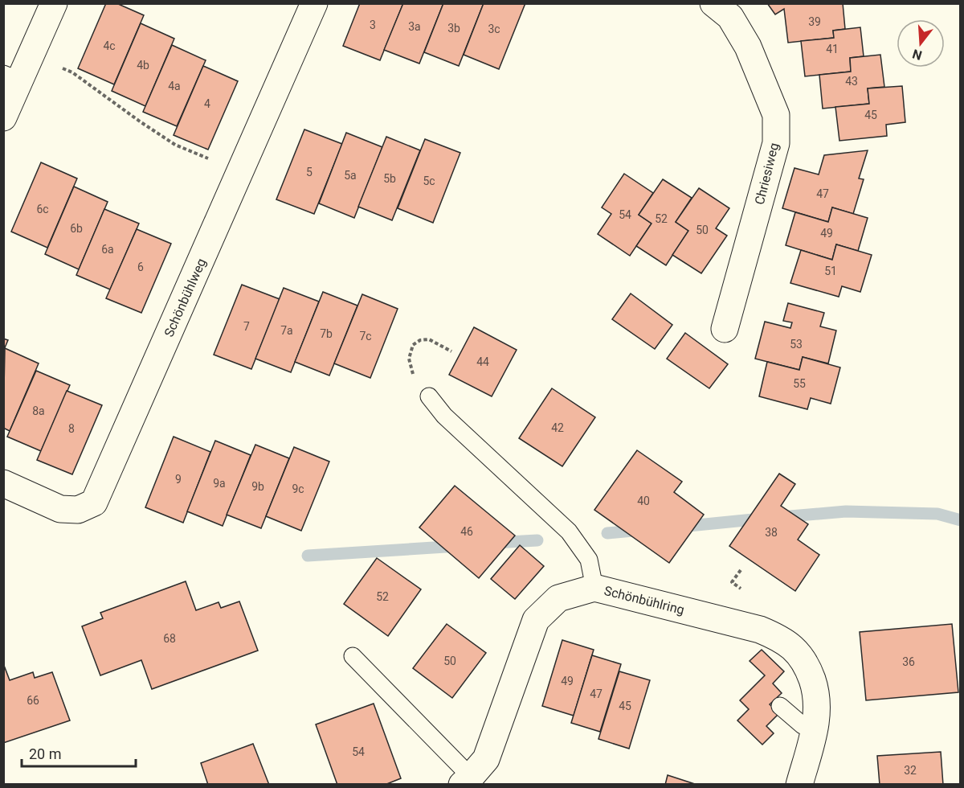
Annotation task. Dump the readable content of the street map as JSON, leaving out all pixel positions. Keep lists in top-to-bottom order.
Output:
{
  "streets": {
    "street": ["Chriesiweg", "Schönbühlweg", "Schönbühlring"]
  },
  "house_numbers": [
    "39",
    "3",
    "3a",
    "3b",
    "3c",
    "4c",
    "41",
    "4b",
    "43",
    "4a",
    "4",
    "45",
    "5",
    "5a",
    "5b",
    "5c",
    "47",
    "6c",
    "54",
    "52",
    "6b",
    "50",
    "49",
    "6a",
    "6",
    "51",
    "7",
    "7a",
    "7b",
    "7c",
    "53",
    "44",
    "55",
    "8a",
    "42",
    "8",
    "9",
    "9a",
    "9b",
    "9c",
    "40",
    "46",
    "38",
    "52",
    "68",
    "50",
    "36",
    "49",
    "47",
    "66",
    "45",
    "54",
    "32"
  ],
  "scale_bar": "20 m",
  "north": "bottom"
}
